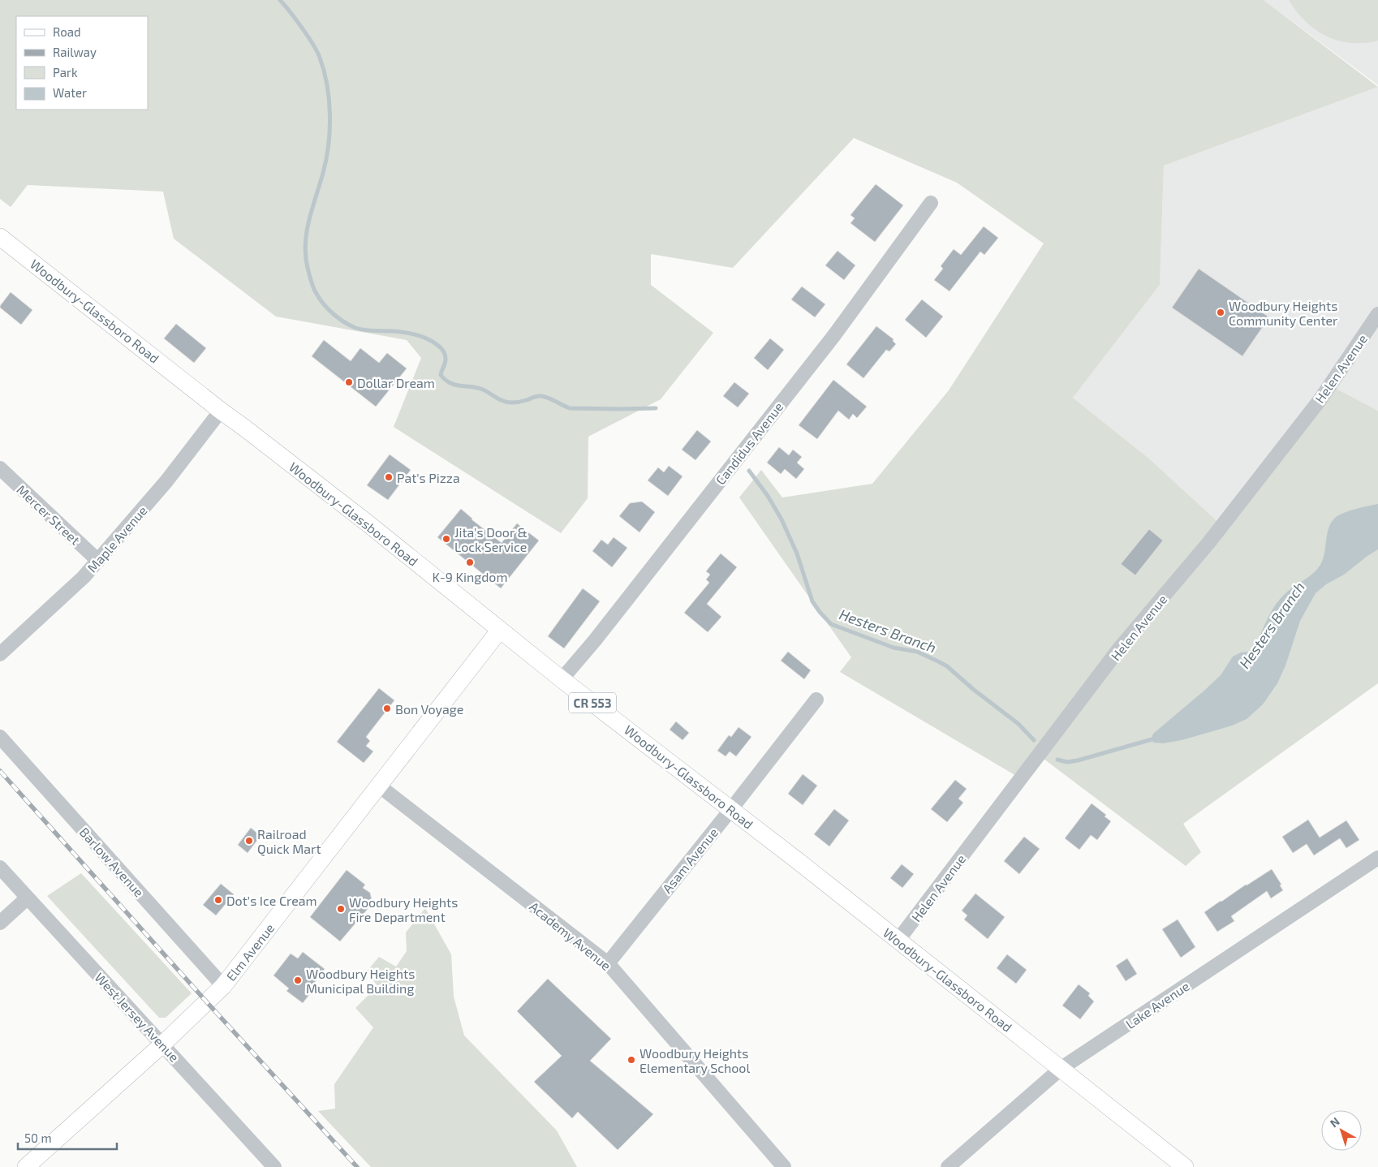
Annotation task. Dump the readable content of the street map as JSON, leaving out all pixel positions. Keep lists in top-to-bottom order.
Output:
{
  "streets": {
    "main road": ["Woodbury-Glassboro Road", "CR 553", "Elm Avenue"],
    "street": [
      "Helen Avenue",
      "Candidus Avenue",
      "Mercer Street",
      "Maple Avenue",
      "Asam Avenue",
      "Barlow Avenue",
      "Academy Avenue",
      "Lake Avenue",
      "West Jersey Avenue"
    ]
  },
  "crossings": [
    ["Woodbury-Glassboro Road", "Helen Avenue"],
    ["Woodbury-Glassboro Road", "Candidus Avenue"],
    ["Woodbury-Glassboro Road", "Maple Avenue"],
    ["Woodbury-Glassboro Road", "Asam Avenue"],
    ["Woodbury-Glassboro Road", "Elm Avenue"],
    ["Woodbury-Glassboro Road", "Lake Avenue"],
    ["Mercer Street", "Maple Avenue"],
    ["Asam Avenue", "Academy Avenue"],
    ["Barlow Avenue", "Elm Avenue"],
    ["Academy Avenue", "Elm Avenue"],
    ["Elm Avenue", "West Jersey Avenue"]
  ],
  "water": ["Hesters Branch"],
  "places": [
    "Woodbury Heights Community Center",
    "Dollar Dream",
    "Pat's Pizza",
    "Jita's Door & Lock Service",
    "K-9 Kingdom",
    "Bon Voyage",
    "Railroad Quick Mart",
    "Dot's Ice Cream",
    "Woodbury Heights Fire Department",
    "Woodbury Heights Municipal Building",
    "Woodbury Heights Elementary School"
  ],
  "legend": [
    "Road",
    "Railway",
    "Park",
    "Water"
  ],
  "scale_bar": "50 m",
  "north": "top left"
}
